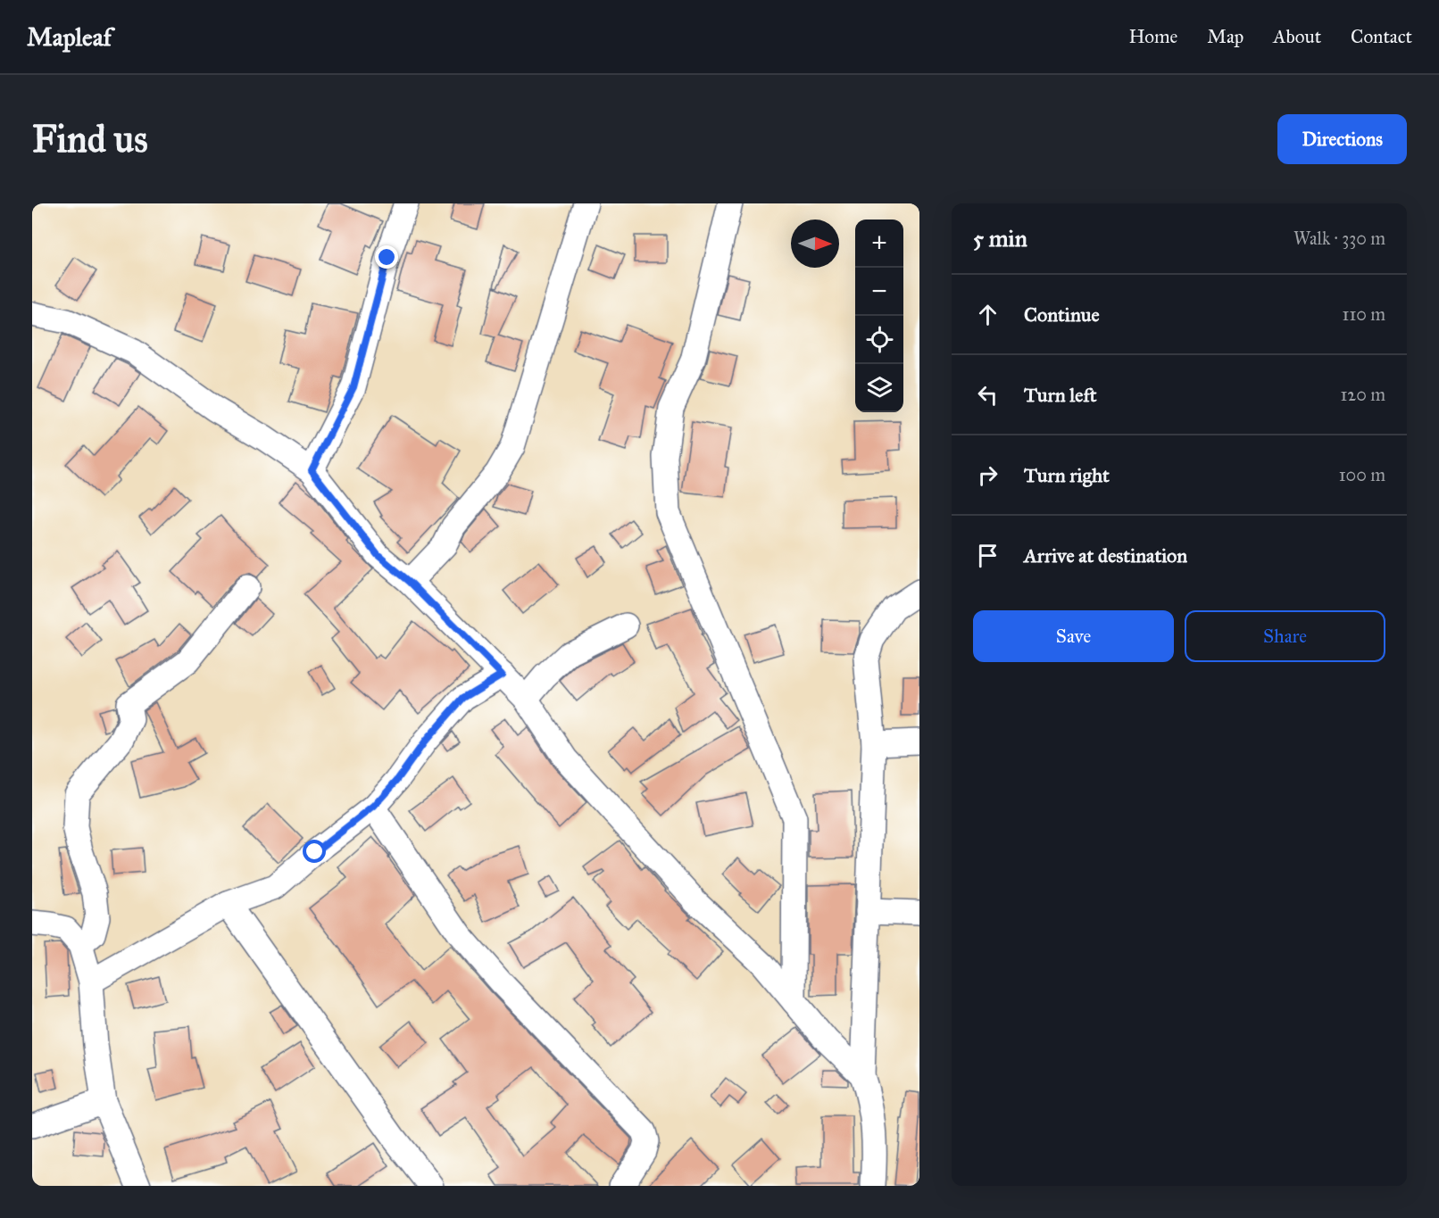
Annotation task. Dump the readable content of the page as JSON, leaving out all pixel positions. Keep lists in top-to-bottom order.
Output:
{
  "north": "right",
  "page": {
    "header": "Mapleaf",
    "nav": [
      "Home",
      "Map",
      "About",
      "Contact"
    ],
    "buttons": [
      "Directions",
      ["Save", "Share"]
    ],
    "title": "Find us",
    "heading": ["5 min", "Walk · 330 m"],
    "map_buttons": ["+", "−"],
    "list": [
      ["Continue", "110 m"],
      ["Turn left", "120 m"],
      ["Turn right", "100 m"],
      "Arrive at destination"
    ]
  }
}
